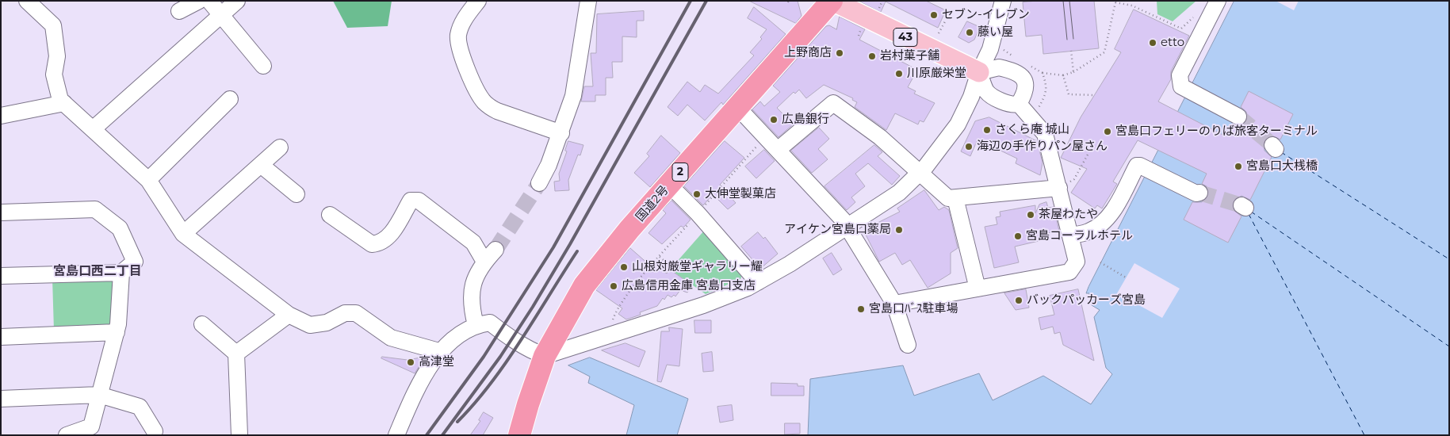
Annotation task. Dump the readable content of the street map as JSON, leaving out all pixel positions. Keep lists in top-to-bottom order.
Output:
{
  "streets": {
    "highway": ["2", "国道2号"],
    "main road": ["43"]
  },
  "crossings": [
    ["43", "国道2号"]
  ],
  "districts": ["宮島口西二丁目"],
  "places": [
    "セブン-イレブン",
    "藤い屋",
    "etto",
    "上野商店",
    "岩村菓子舗",
    "川原厳栄堂",
    "広島銀行",
    "さくら庵 城山",
    "宮島口フェリーのりば旅客ターミナル",
    "海辺の手作りパン屋さん",
    "宮島口大桟橋",
    "大伸堂製菓店",
    "茶屋わたや",
    "アイケン宮島口薬局",
    "宮島コーラルホテル",
    "山根対厳堂ギャラリー耀",
    "広島信用金庫 宮島口支店",
    "バックパッカーズ宮島",
    "宮島口ﾊﾞｽ駐車場",
    "高津堂"
  ]
}
